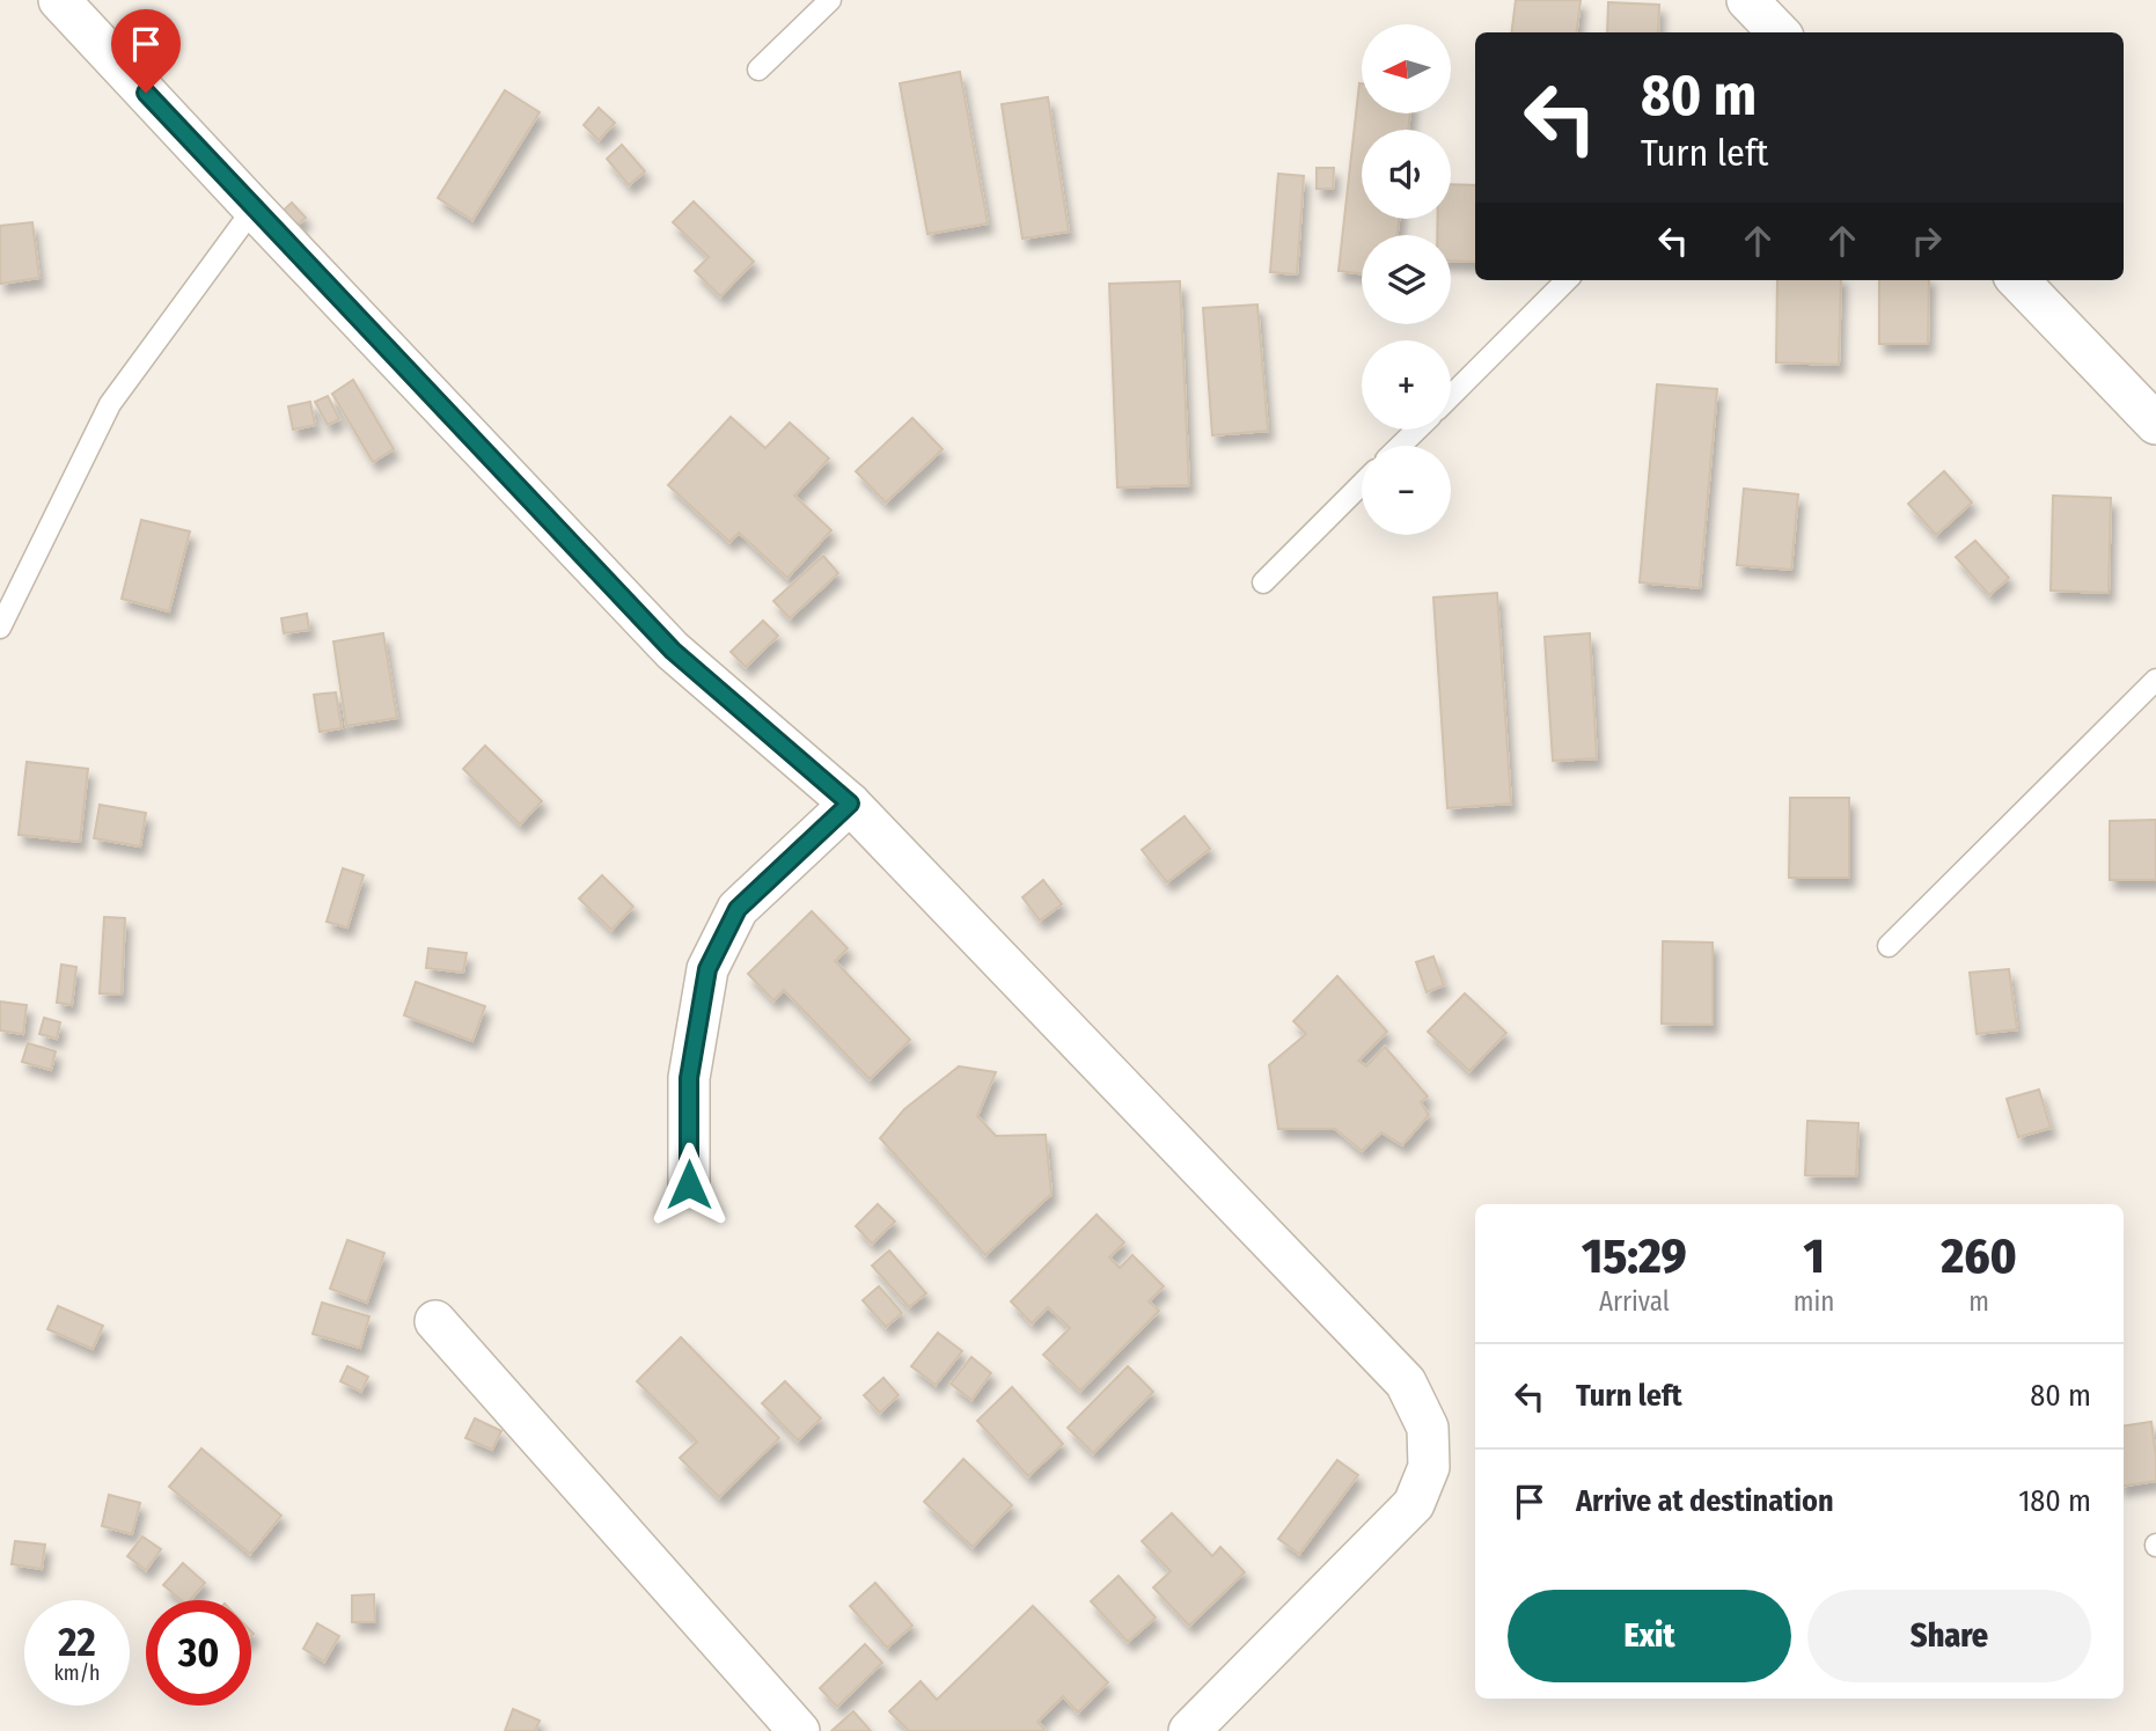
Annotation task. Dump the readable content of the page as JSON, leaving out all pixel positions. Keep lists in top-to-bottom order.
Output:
{
  "north": "left",
  "page": {
    "map_buttons": ["+", "−"],
    "turn": ["80 m", "Turn left"],
    "eta": [
      "15:29",
      "Arrival",
      "1",
      "min",
      "260",
      "m"
    ],
    "list": [
      {
        "name": "Turn left",
        "value": "80 m"
      },
      {
        "name": "Arrive at destination",
        "value": "180 m"
      }
    ],
    "buttons": ["Exit", "Share"],
    "speed": "22 km/h",
    "limit": "30"
  }
}
